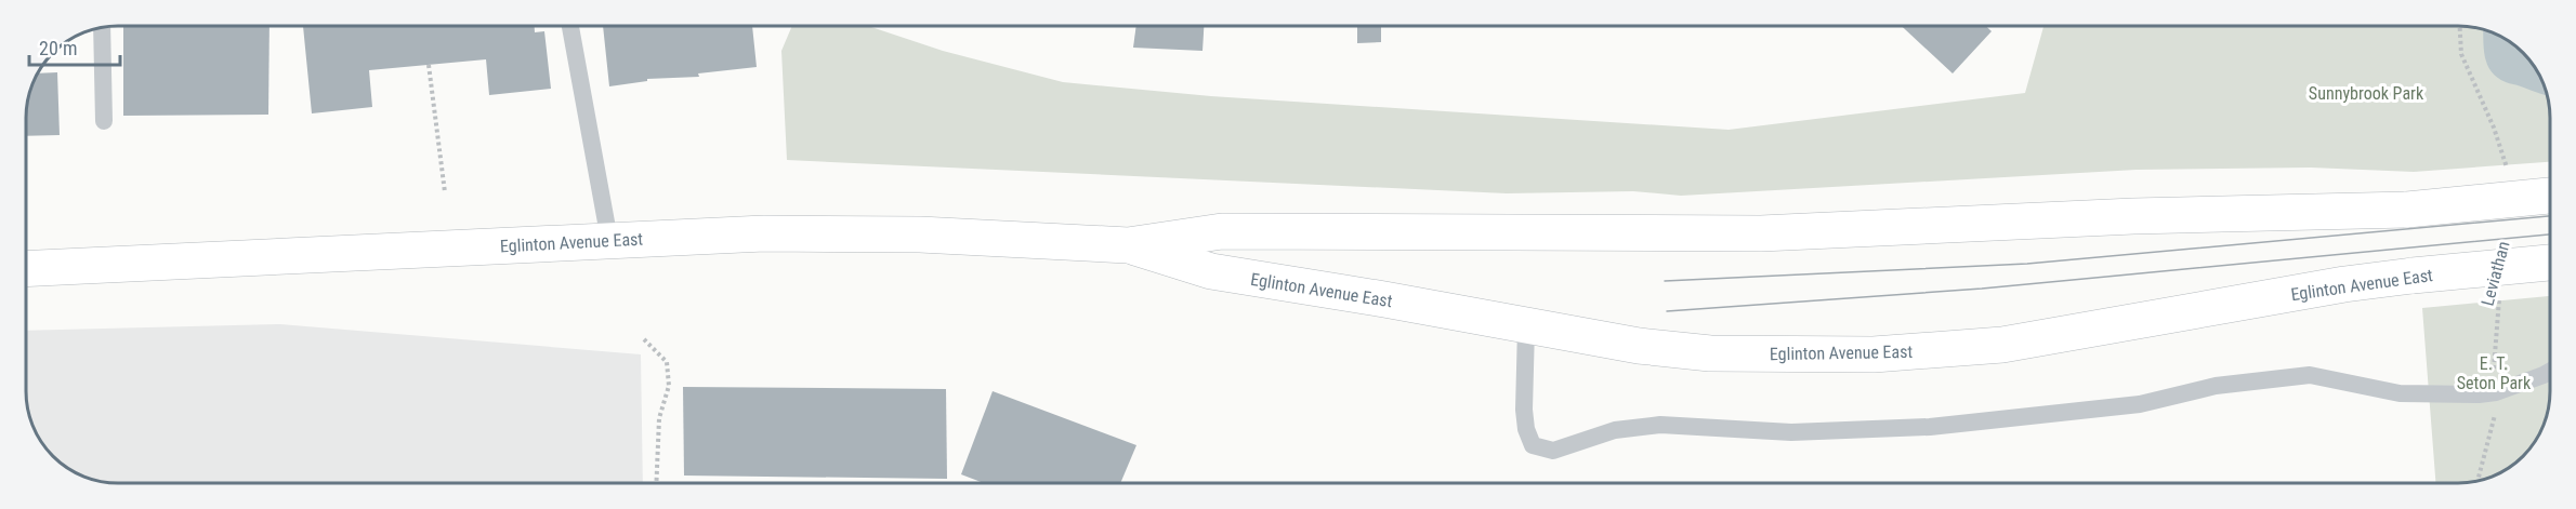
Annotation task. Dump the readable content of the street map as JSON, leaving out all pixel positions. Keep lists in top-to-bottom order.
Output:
{
  "streets": {
    "main road": ["Eglinton Avenue East"],
    "path": ["Leviathan"]
  },
  "parks": ["Sunnybrook Park", "E. T. Seton Park"],
  "scale_bar": "20 m"
}
